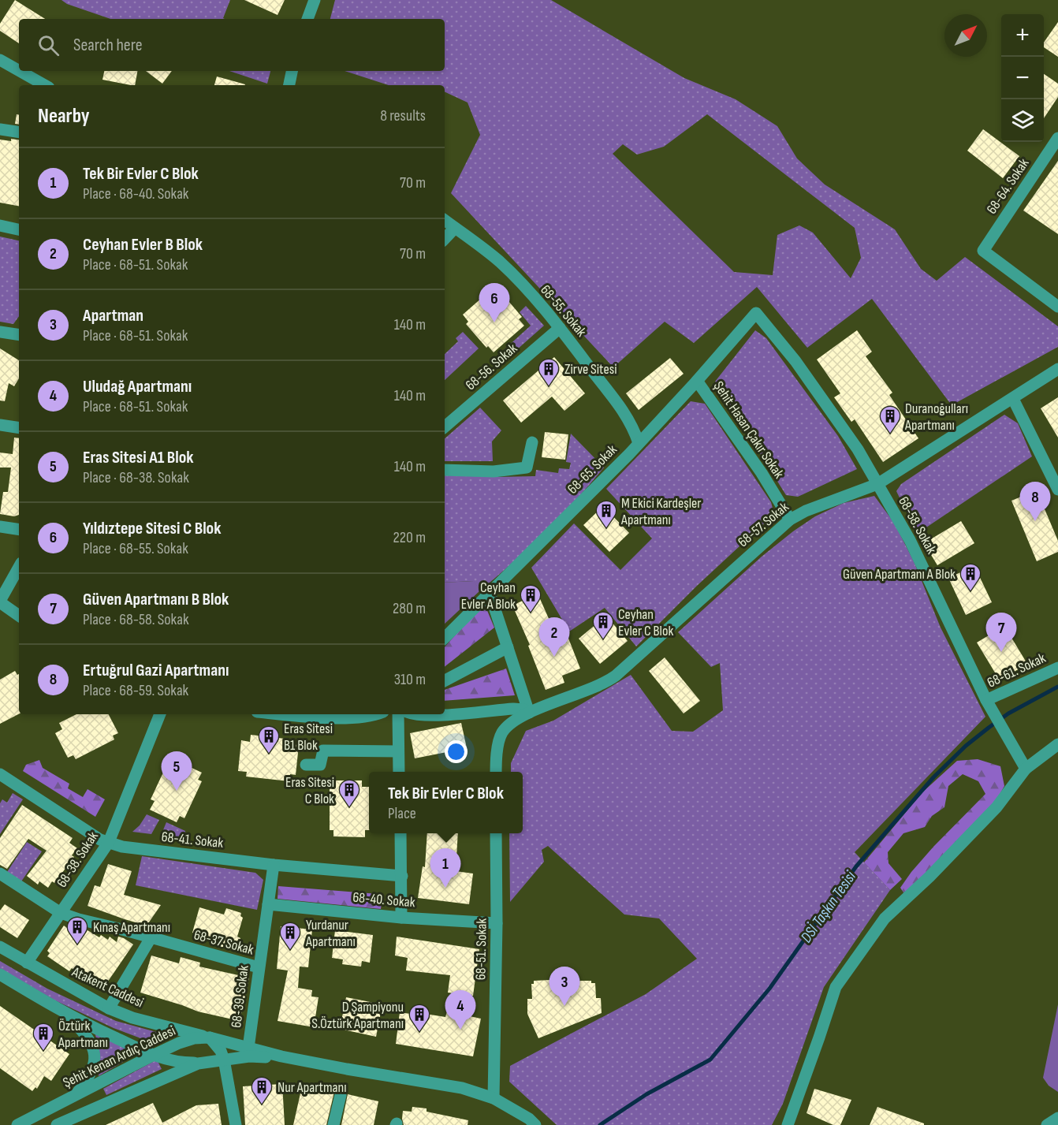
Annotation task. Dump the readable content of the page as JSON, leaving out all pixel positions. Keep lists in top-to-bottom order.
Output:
{
  "streets": {
    "street": [
      "68-64. Sokak",
      "68-55. Sokak",
      "68-56. Sokak",
      "Şehit Hasan Çakır Sokak",
      "68-65. Sokak",
      "68-57. Sokak",
      "68-58. Sokak",
      "68-61. Sokak",
      "68-41. Sokak",
      "68-38. Sokak",
      "68-40. Sokak",
      "68-37. Sokak",
      "68-51. Sokak",
      "Atakent Caddesi",
      "68-39. Sokak",
      "Şehit Kenan Ardıç Caddesi"
    ]
  },
  "crossings": [
    ["68-55. Sokak", "68-56. Sokak"],
    ["68-55. Sokak", "68-65. Sokak"],
    ["Şehit Hasan Çakır Sokak", "68-65. Sokak"],
    ["Şehit Hasan Çakır Sokak", "68-57. Sokak"],
    ["68-65. Sokak", "68-58. Sokak"],
    ["68-57. Sokak", "68-58. Sokak"],
    ["68-58. Sokak", "68-61. Sokak"],
    ["68-41. Sokak", "68-38. Sokak"],
    ["68-41. Sokak", "68-39. Sokak"],
    ["68-38. Sokak", "68-37. Sokak"],
    ["68-38. Sokak", "Atakent Caddesi"],
    ["68-40. Sokak", "68-51. Sokak"],
    ["68-40. Sokak", "68-39. Sokak"],
    ["68-37. Sokak", "68-39. Sokak"],
    ["68-51. Sokak", "Şehit Kenan Ardıç Caddesi"],
    ["Atakent Caddesi", "Şehit Kenan Ardıç Caddesi"],
    ["68-39. Sokak", "Şehit Kenan Ardıç Caddesi"]
  ],
  "water": ["DSİ Taşkın Tesisi"],
  "places": {
    "building": [
      "Zirve Sitesi",
      "Duranoğulları Apartmanı",
      "M Ekici Kardeşler Apartmanı",
      "Güven Apartmanı A Blok",
      "Ceyhan Evler A Blok",
      "Ceyhan Evler C Blok",
      "Eras Sitesi B1 Blok",
      "Eras Sitesi C Blok",
      "Kınaş Apartmanı",
      "Yurdanur Apartmanı",
      "D Şampiyonu S.Öztürk Apartmanı",
      "Öztürk Apartmanı",
      "Nur Apartmanı"
    ]
  },
  "north": "top right",
  "page": {
    "map_buttons": ["+", "−"],
    "search": "Search here",
    "heading": ["Nearby", "8 results"],
    "list": [
      {
        "mark": "1",
        "name": "Tek Bir Evler C Blok",
        "note": "Place · 68-40. Sokak",
        "value": "70 m"
      },
      {
        "mark": "2",
        "name": "Ceyhan Evler B Blok",
        "note": "Place · 68-51. Sokak",
        "value": "70 m"
      },
      {
        "mark": "3",
        "name": "Apartman",
        "note": "Place · 68-51. Sokak",
        "value": "140 m"
      },
      {
        "mark": "4",
        "name": "Uludağ Apartmanı",
        "note": "Place · 68-51. Sokak",
        "value": "140 m"
      },
      {
        "mark": "5",
        "name": "Eras Sitesi A1 Blok",
        "note": "Place · 68-38. Sokak",
        "value": "140 m"
      },
      {
        "mark": "6",
        "name": "Yıldıztepe Sitesi C Blok",
        "note": "Place · 68-55. Sokak",
        "value": "220 m"
      },
      {
        "mark": "7",
        "name": "Güven Apartmanı B Blok",
        "note": "Place · 68-58. Sokak",
        "value": "280 m"
      },
      {
        "mark": "8",
        "name": "Ertuğrul Gazi Apartmanı",
        "note": "Place · 68-59. Sokak",
        "value": "310 m"
      }
    ],
    "pins": [
      "6",
      "8",
      "7",
      "2",
      "5",
      "1",
      "3",
      "4"
    ],
    "popup": ["Tek Bir Evler C Blok", "Place"]
  }
}
